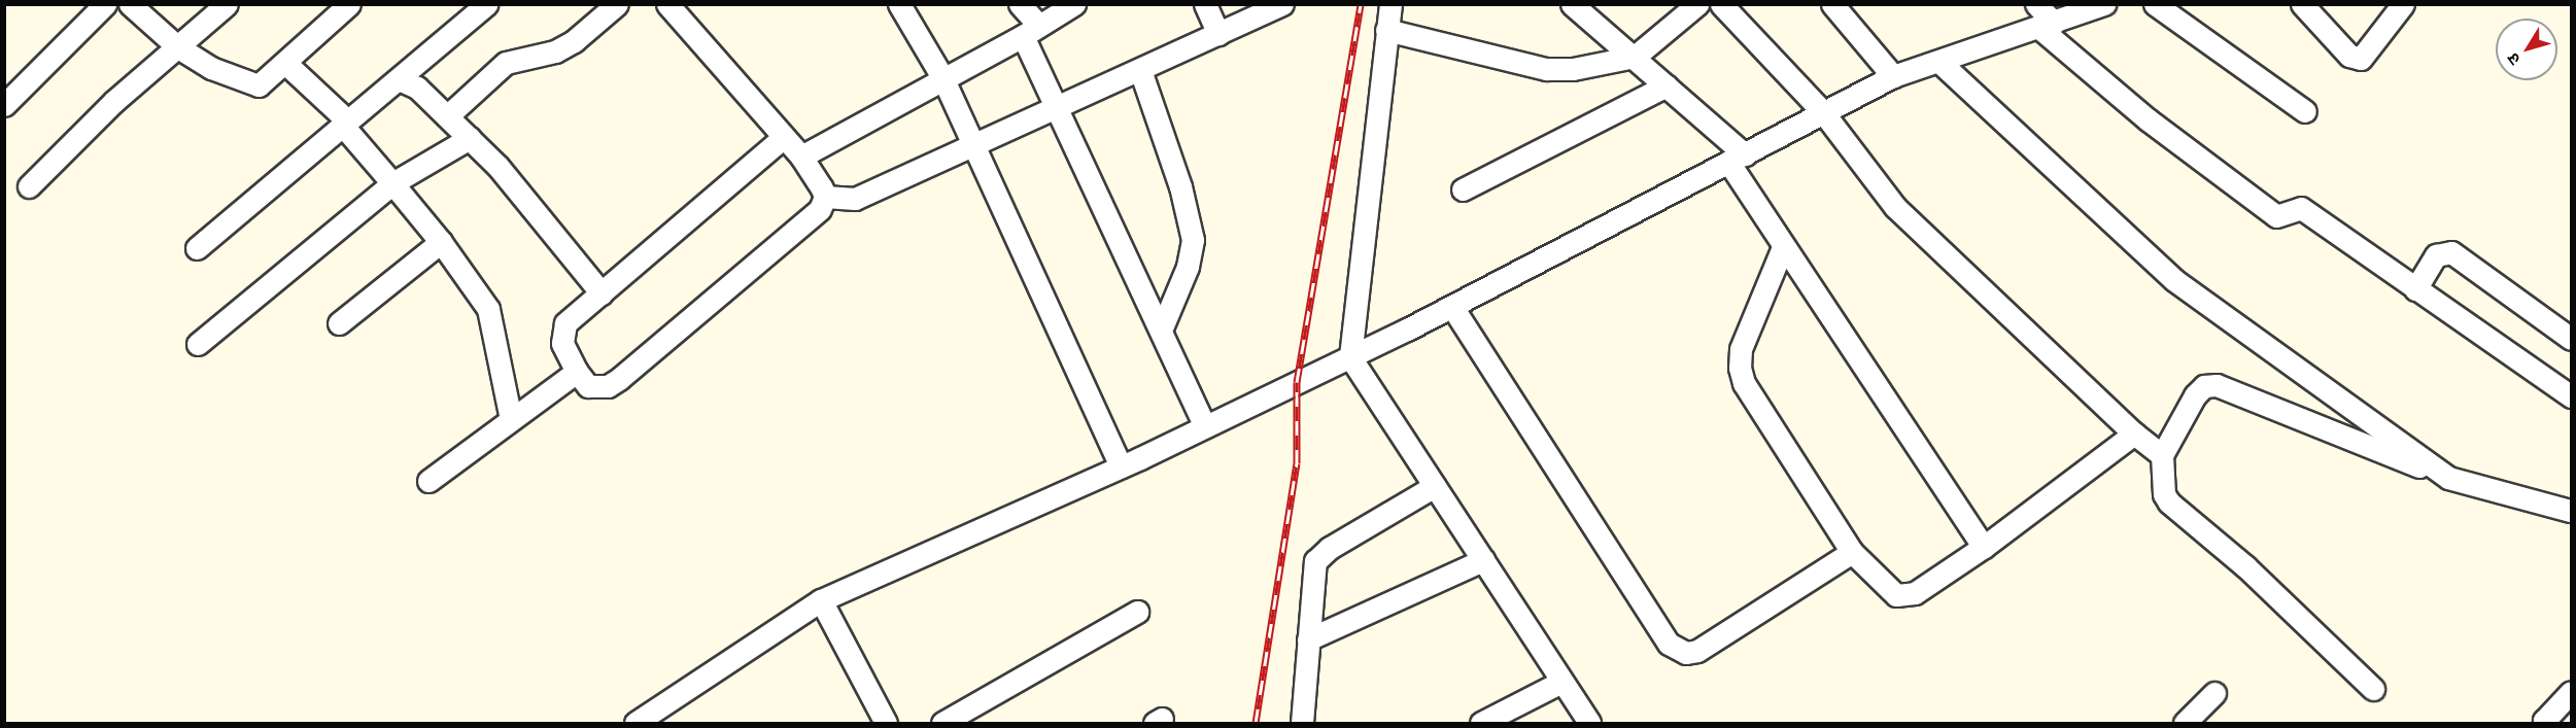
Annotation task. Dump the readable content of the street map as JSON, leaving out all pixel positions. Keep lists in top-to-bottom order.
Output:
{
  "north": "bottom left"
}
